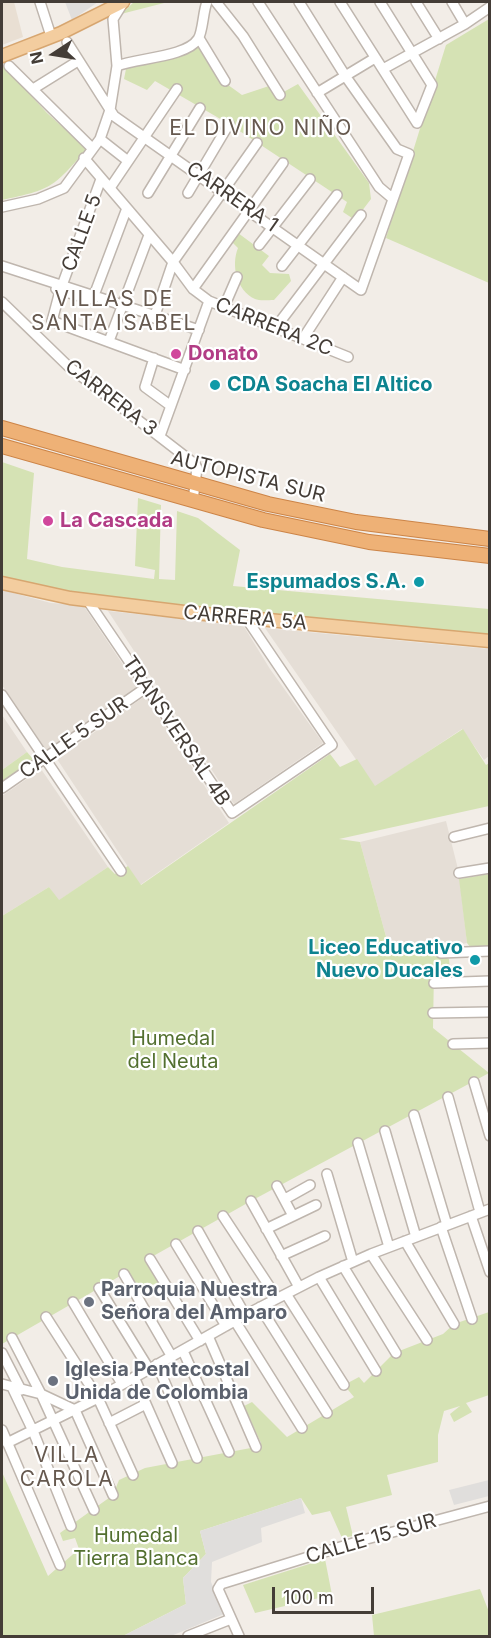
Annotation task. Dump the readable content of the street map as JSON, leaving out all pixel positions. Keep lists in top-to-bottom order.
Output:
{
  "streets": {
    "highway": ["AUTOPISTA SUR"],
    "main road": ["CARRERA 5A"],
    "street": [
      "CARRERA 1",
      "CALLE 5",
      "CARRERA 2C",
      "CARRERA 3",
      "TRANSVERSAL 4B",
      "CALLE 5 SUR",
      "CALLE 15 SUR"
    ]
  },
  "crossings": [
    ["CARRERA 1", "CALLE 5"],
    ["CALLE 5", "CARRERA 2C"],
    ["CARRERA 3", "AUTOPISTA SUR"],
    ["CARRERA 5A", "TRANSVERSAL 4B"],
    ["TRANSVERSAL 4B", "CALLE 5 SUR"]
  ],
  "districts": ["EL DIVINO NIÑO", "VILLAS DE SANTA ISABEL", "VILLA CAROLA"],
  "parks": ["Humedal del Neuta", "Humedal Tierra Blanca"],
  "places": [
    "Donato",
    "CDA Soacha El Altico",
    "La Cascada",
    "Espumados S.A.",
    "Liceo Educativo Nuevo Ducales",
    "Parroquia Nuestra Señora del Amparo",
    "Iglesia Pentecostal Unida de Colombia"
  ],
  "scale_bar": "100 m",
  "north": "left"
}
